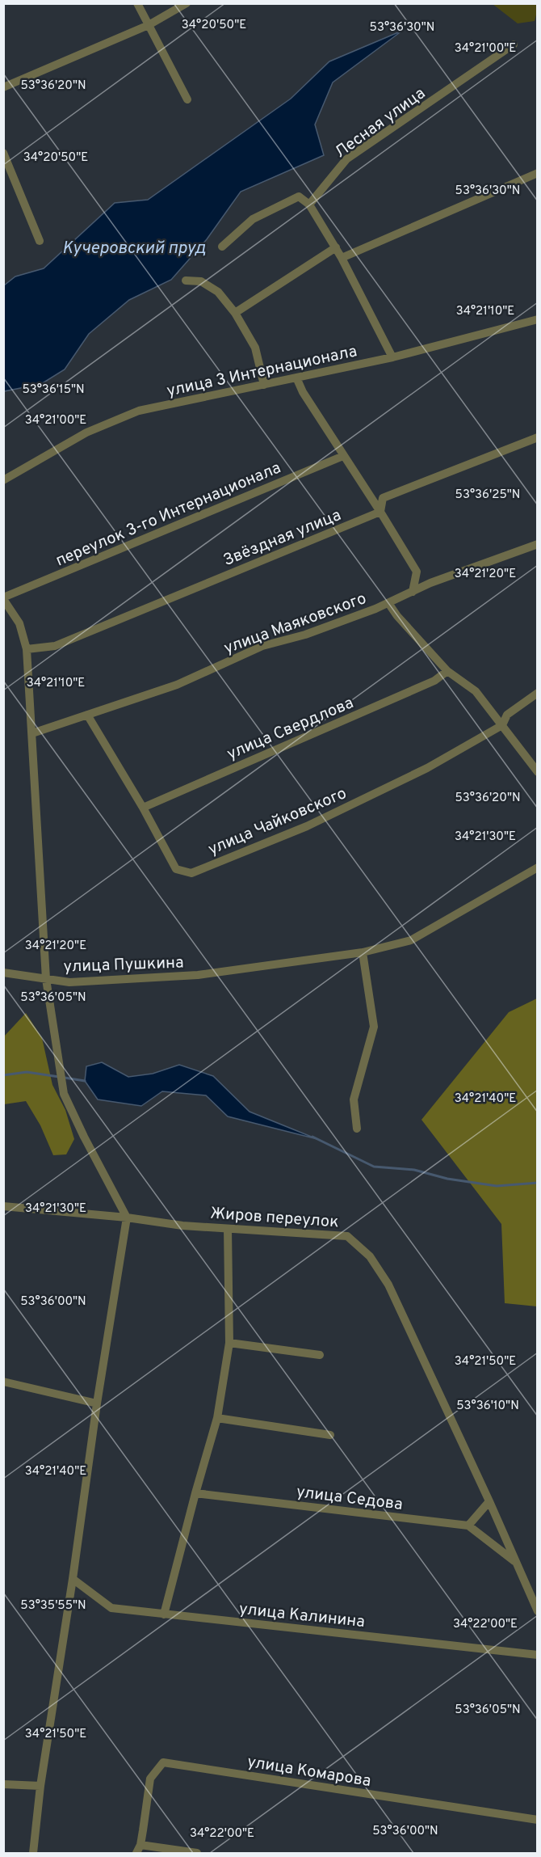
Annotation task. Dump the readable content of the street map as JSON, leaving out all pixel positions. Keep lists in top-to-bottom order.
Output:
{
  "streets": {
    "street": [
      "Лесная улица",
      "улица 3 Интернационала",
      "переулок 3-го Интернационала",
      "Звёздная улица",
      "улица Маяковского",
      "улица Свердлова",
      "улица Чайковского",
      "улица Пушкина",
      "Жиров переулок",
      "улица Седова",
      "улица Калинина",
      "улица Комарова"
    ]
  },
  "crossings": [
    ["переулок 3-го Интернационала", "улица Пушкина"],
    ["Звёздная улица", "улица Пушкина"],
    ["улица Маяковского", "улица Чайковского"],
    ["улица Маяковского", "улица Пушкина"],
    ["улица Свердлова", "улица Чайковского"]
  ],
  "water": ["Кучеровский пруд"],
  "coordinates": [
    "34°20'50\"E",
    "53°36'30\"N",
    "34°21'00\"E",
    "53°36'20\"N",
    "34°21'10\"E",
    "53°36'15\"N",
    "53°36'25\"N",
    "34°21'20\"E",
    "34°21'30\"E",
    "53°36'05\"N",
    "34°21'40\"E",
    "53°36'00\"N",
    "34°21'50\"E",
    "53°36'10\"N",
    "53°35'55\"N",
    "34°22'00\"E"
  ]
}
